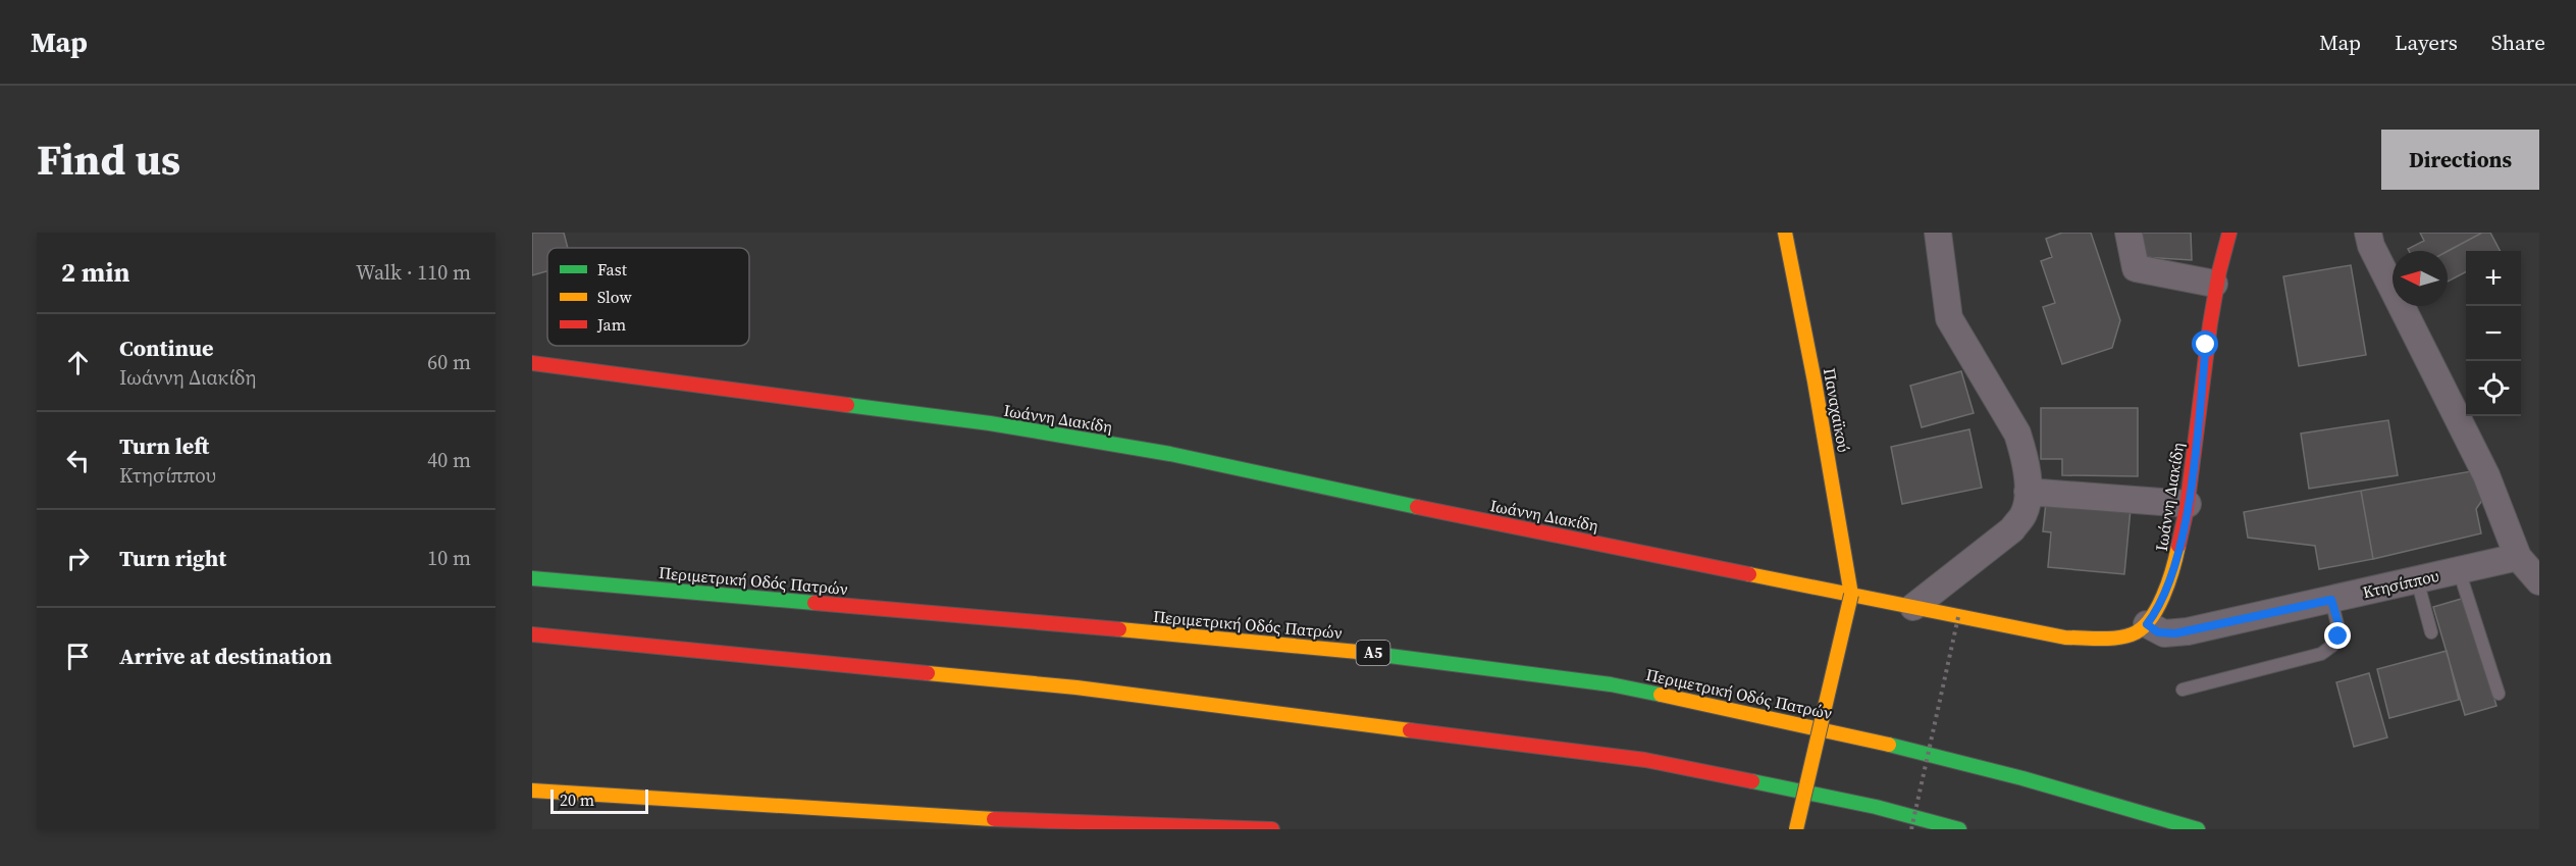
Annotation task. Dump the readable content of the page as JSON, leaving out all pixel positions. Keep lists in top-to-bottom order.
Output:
{
  "streets": {
    "main road": [
      "Παναχαϊκού",
      "Ιωάννη Διακίδη",
      "Περιμετρική Οδός Πατρών",
      "Α5"
    ],
    "street": ["Κτησίππου"]
  },
  "crossings": [
    ["Παναχαϊκού", "Ιωάννη Διακίδη"],
    ["Ιωάννη Διακίδη", "Κτησίππου"]
  ],
  "legend": ["Fast", "Slow", "Jam"],
  "scale_bar": "20 m",
  "north": "left",
  "page": {
    "header": "Map",
    "nav": ["Map", "Layers", "Share"],
    "title": "Find us",
    "buttons": "Directions",
    "heading": ["2 min", "Walk · 110 m"],
    "map_buttons": ["+", "−"],
    "list": [
      ["Continue", "Ιωάννη Διακίδη", "60 m"],
      ["Turn left", "Κτησίππου", "40 m"],
      ["Turn right", "10 m"],
      "Arrive at destination"
    ],
    "scale": "20 m"
  }
}
